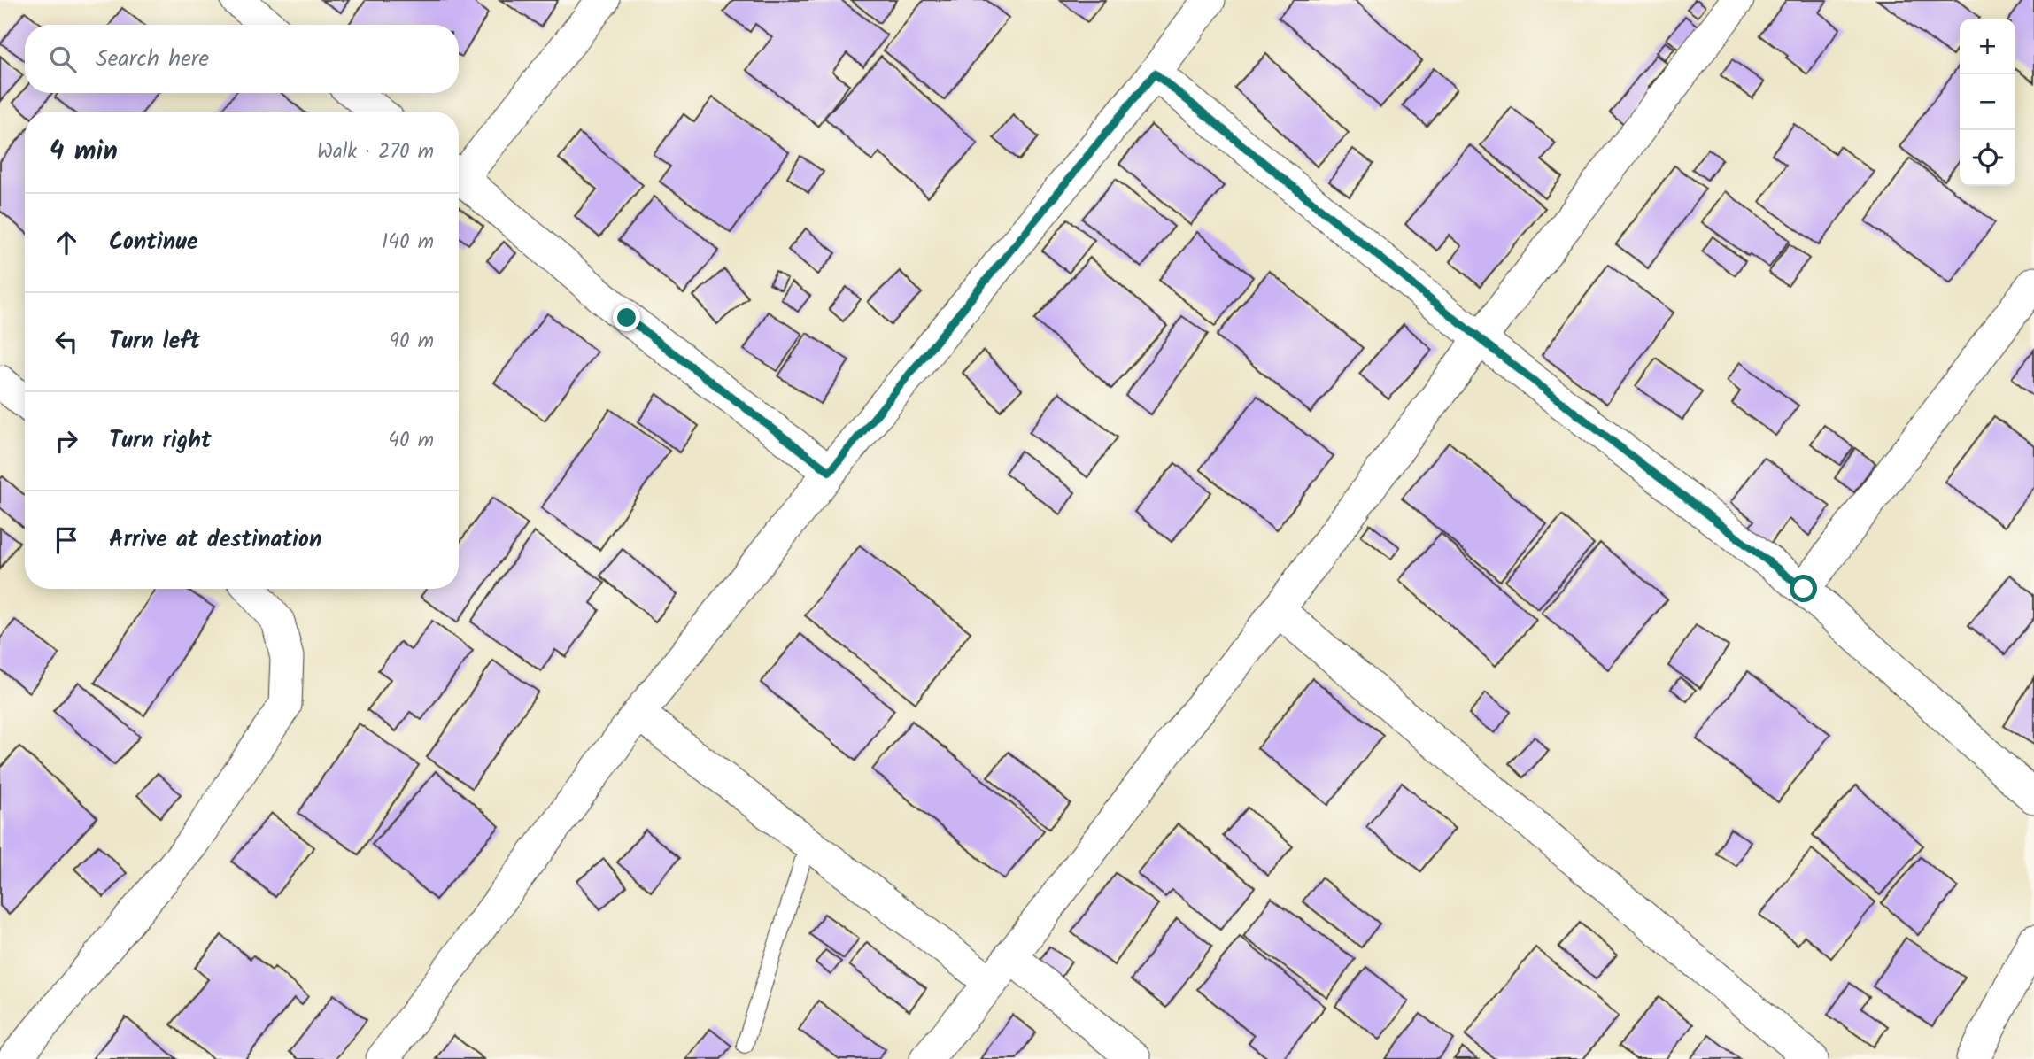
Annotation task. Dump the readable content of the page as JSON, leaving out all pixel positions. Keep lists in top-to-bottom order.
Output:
{
  "page": {
    "map_buttons": ["+", "−"],
    "search": "Search here",
    "heading": ["4 min", "Walk · 270 m"],
    "list": [
      ["Continue", "140 m"],
      ["Turn left", "90 m"],
      ["Turn right", "40 m"],
      "Arrive at destination"
    ]
  }
}
